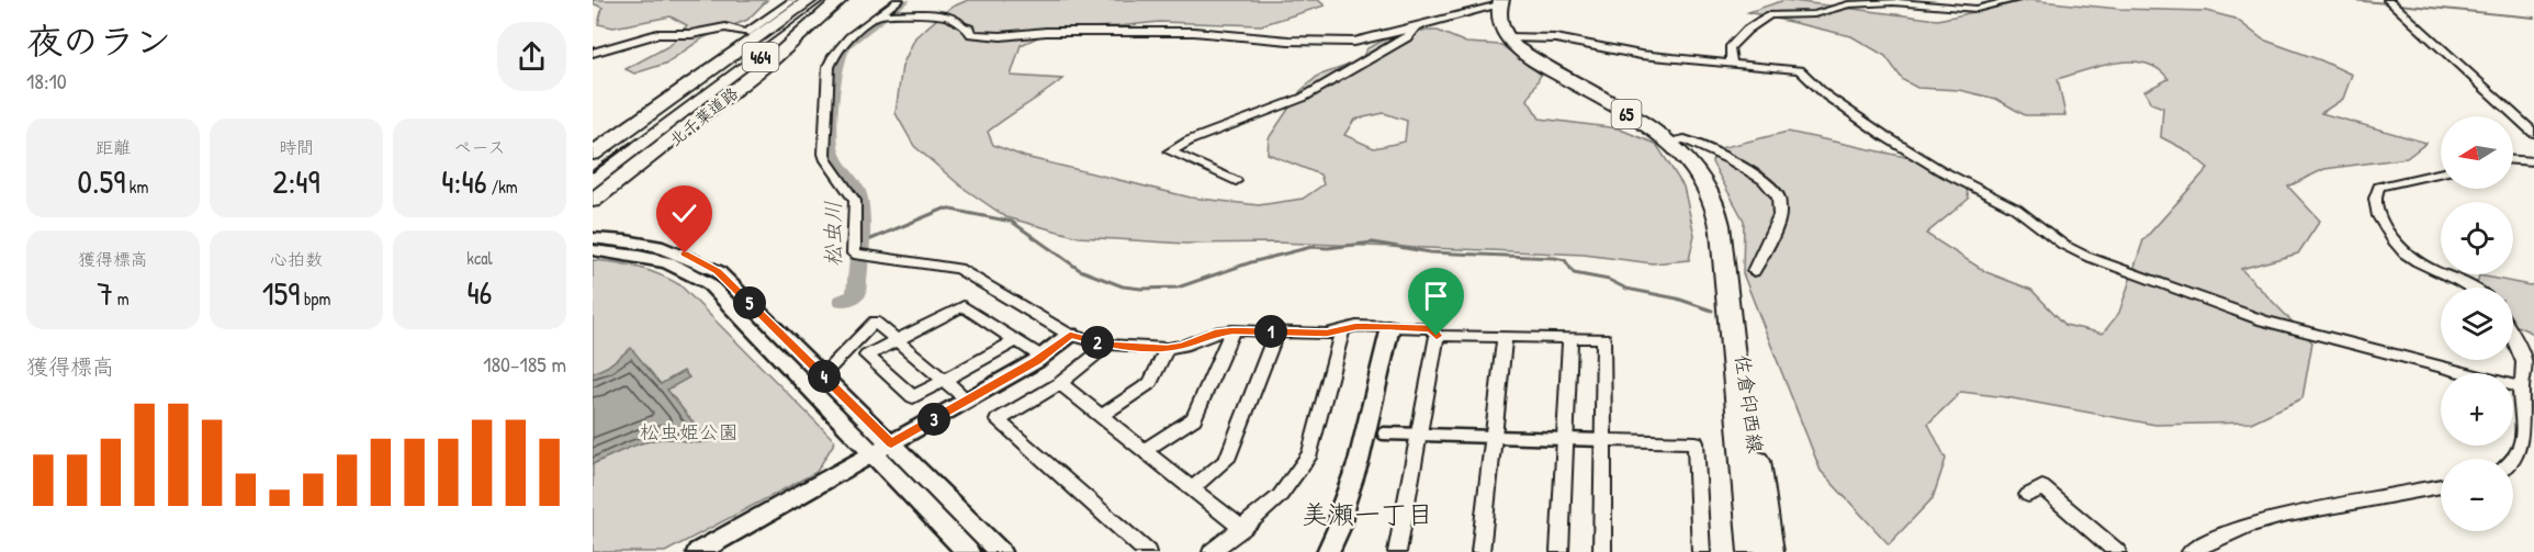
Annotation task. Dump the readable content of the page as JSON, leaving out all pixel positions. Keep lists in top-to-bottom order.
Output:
{
  "streets": {
    "main road": [
      "464",
      "65",
      "北千葉道路",
      "佐倉印西線"
    ]
  },
  "districts": ["美瀬一丁目"],
  "water": ["松虫川"],
  "parks": ["松虫姫公園"],
  "north": "left",
  "page": {
    "heading": ["夜のラン", "18:10"],
    "stats": [
      ["距離", "0.59 km"],
      ["時間", "2:49"],
      ["ペース", "4:46 /km"],
      ["獲得標高", "7 m"],
      ["心拍数", "159 bpm"],
      ["kcal", "46"]
    ],
    "map_buttons": ["+", "−"],
    "pins": [
      "5",
      "1",
      "2",
      "4",
      "3"
    ],
    "chart": ["獲得標高", "180–185 m"]
  }
}
